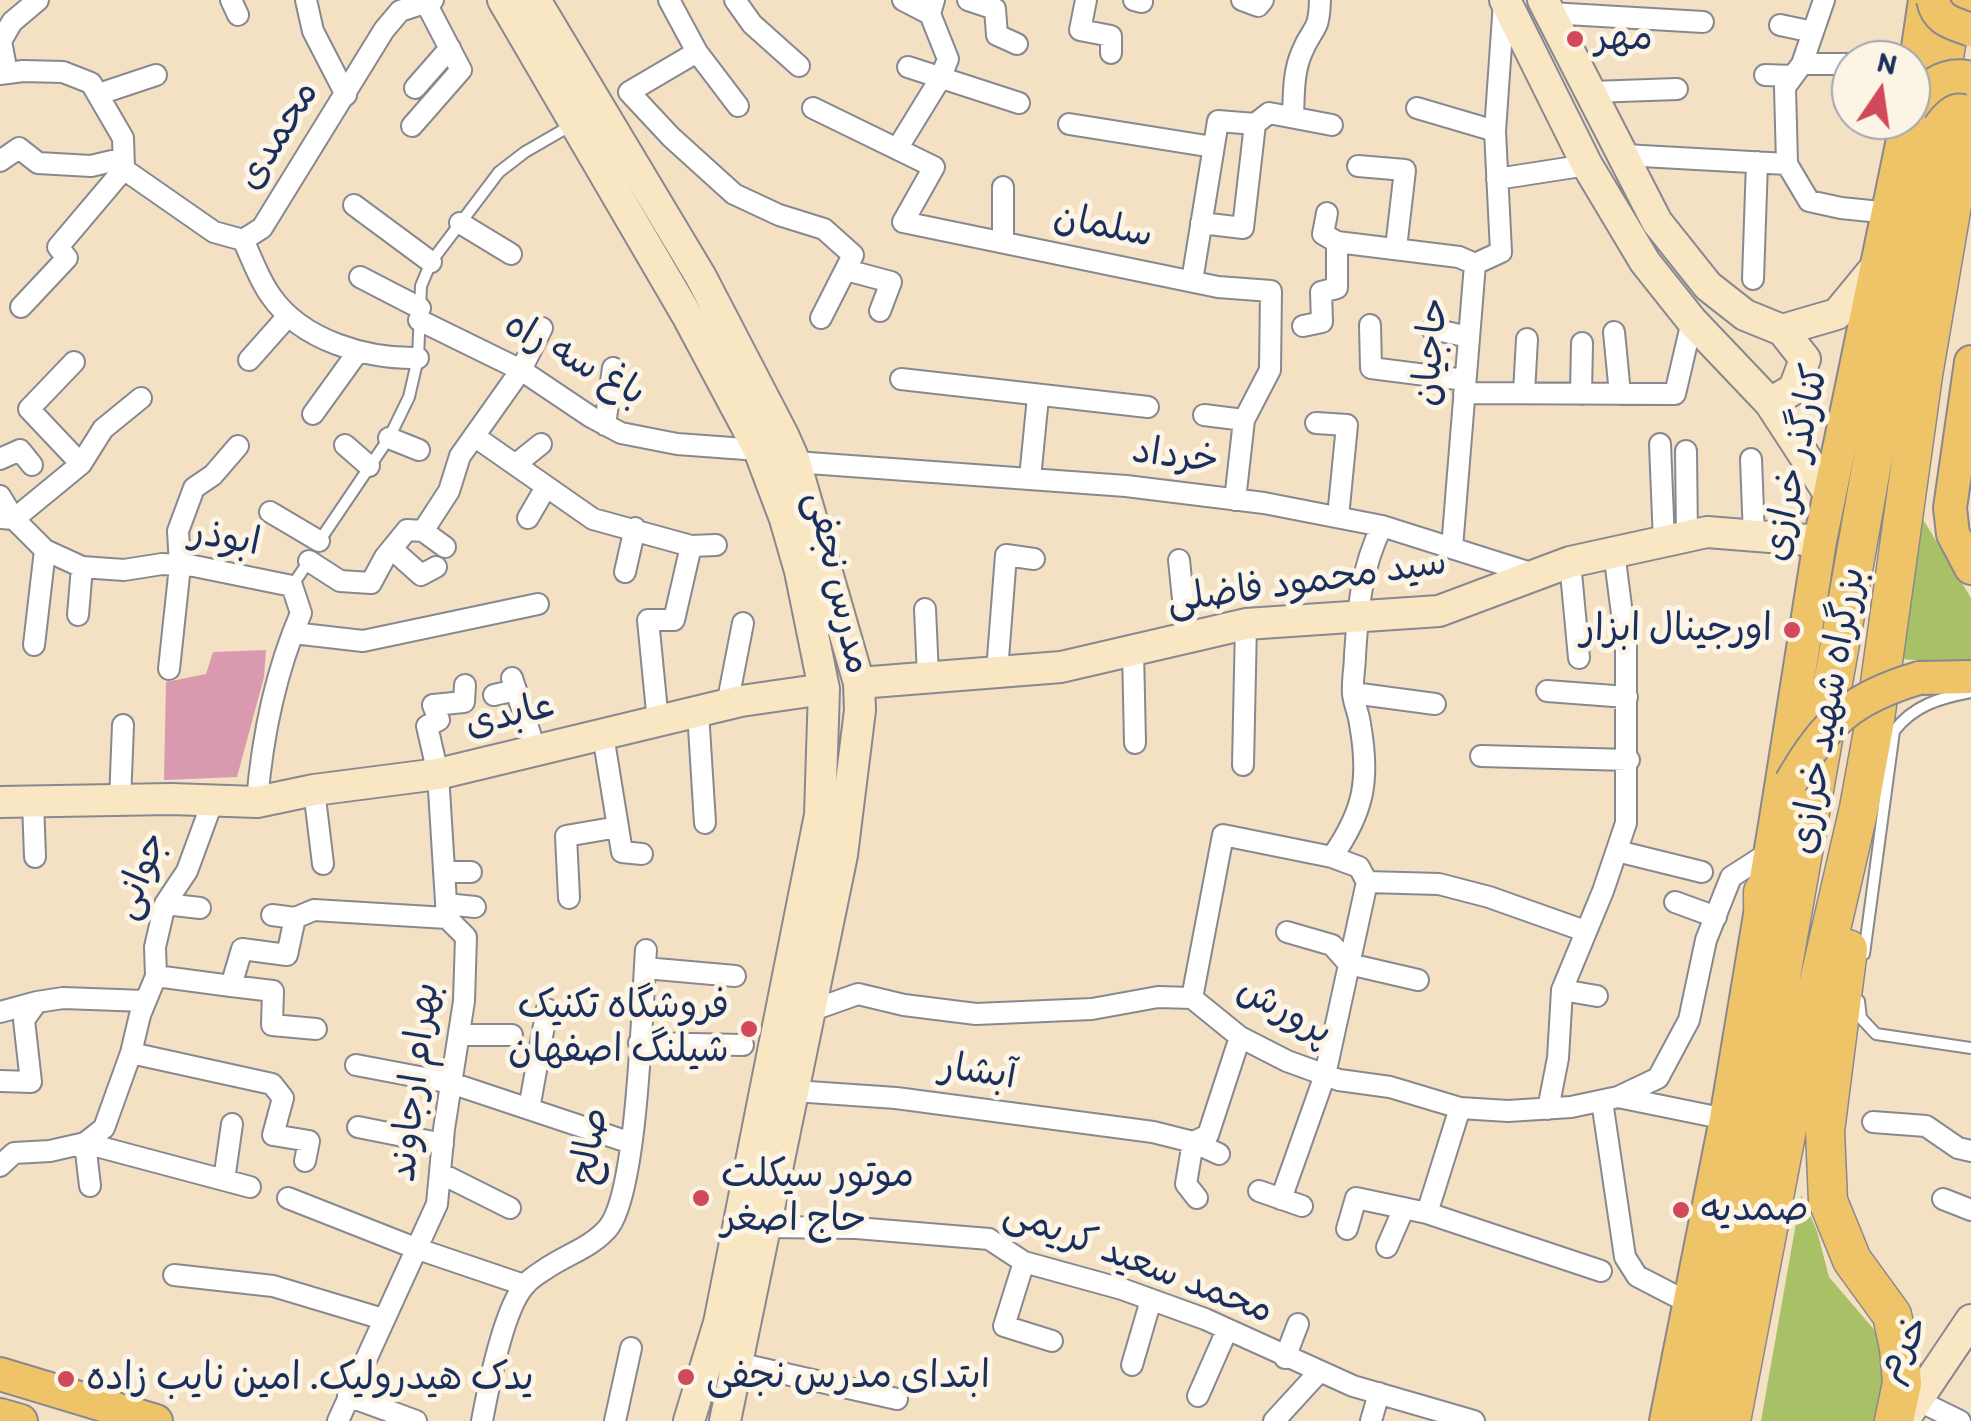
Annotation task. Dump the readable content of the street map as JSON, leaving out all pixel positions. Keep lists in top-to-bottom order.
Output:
{
  "streets": {
    "highway": ["بزرگراه شهید خرازی"],
    "main road": [
      "کنارگذر خرازی",
      "مدرس نجفی",
      "سید محمود فاضلی",
      "عابدی",
      "جوانی",
      "خرم"
    ],
    "street": [
      "محمدی",
      "سلمان",
      "حاجیان",
      "باغ سه راه",
      "خرداد",
      "ابوذر",
      "پرورش",
      "آبشار",
      "بهرام ارجاوند",
      "صالح",
      "محمد سعید کریمی"
    ]
  },
  "crossings": [
    ["سلمان", "خرداد"],
    ["حاجیان", "خرداد"],
    ["باغ سه راه", "مدرس نجفی"],
    ["خرداد", "مدرس نجفی"],
    ["خرداد", "سید محمود فاضلی"],
    ["کنارگذر خرازی", "سید محمود فاضلی"],
    ["ابوذر", "عابدی"],
    ["مدرس نجفی", "سید محمود فاضلی"],
    ["مدرس نجفی", "عابدی"],
    ["مدرس نجفی", "پرورش"],
    ["مدرس نجفی", "آبشار"],
    ["مدرس نجفی", "محمد سعید کریمی"],
    ["عابدی", "جوانی"],
    ["عابدی", "بهرام ارجاوند"]
  ],
  "places": [
    "مهر",
    "اورجینال ابزار",
    "فروشگاه تکنیک شیلنگ اصفهان",
    "موتور سیکلت حاج اصغر",
    "صمدیه",
    "ابتدای مدرس نجفی",
    "یدک هیدرولیک. امین نایب زاده"
  ],
  "north": "top"
}
